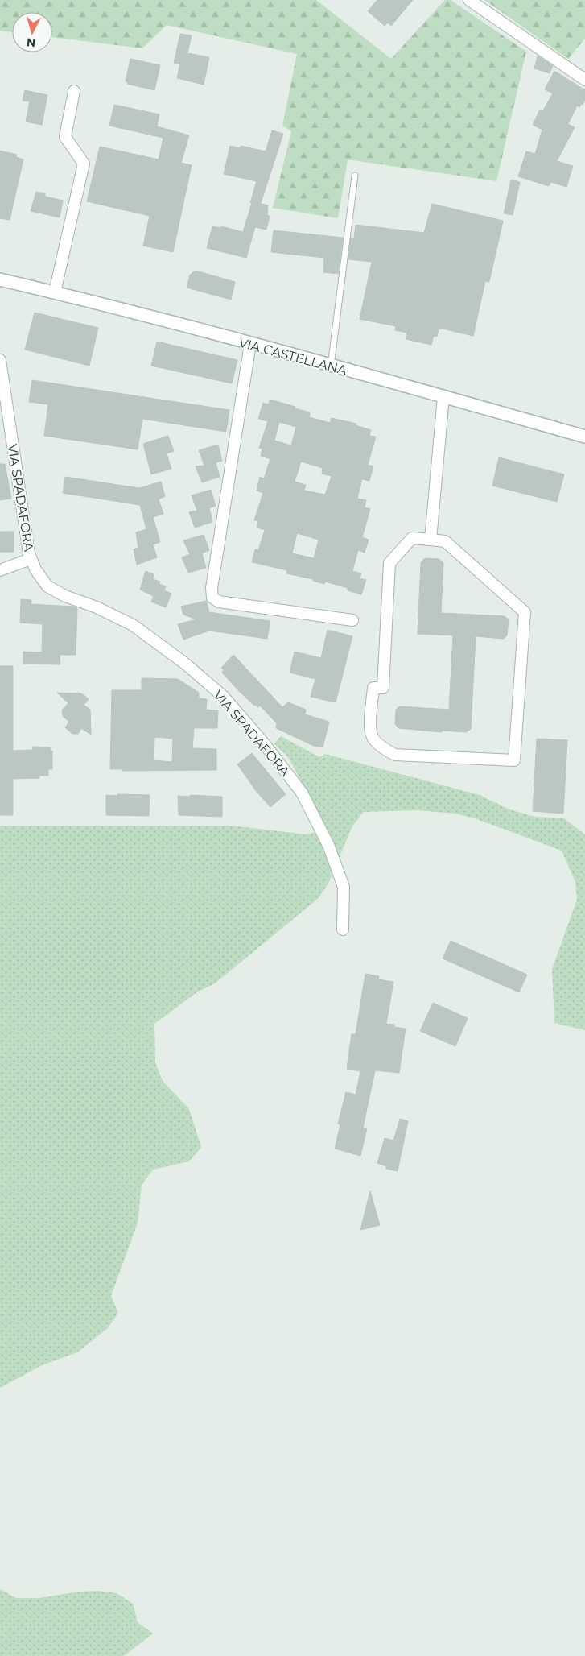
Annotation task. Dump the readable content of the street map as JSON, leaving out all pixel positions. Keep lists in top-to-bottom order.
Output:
{
  "streets": {
    "main road": ["VIA CASTELLANA"],
    "street": ["VIA SPADAFORA"]
  },
  "north": "bottom"
}
